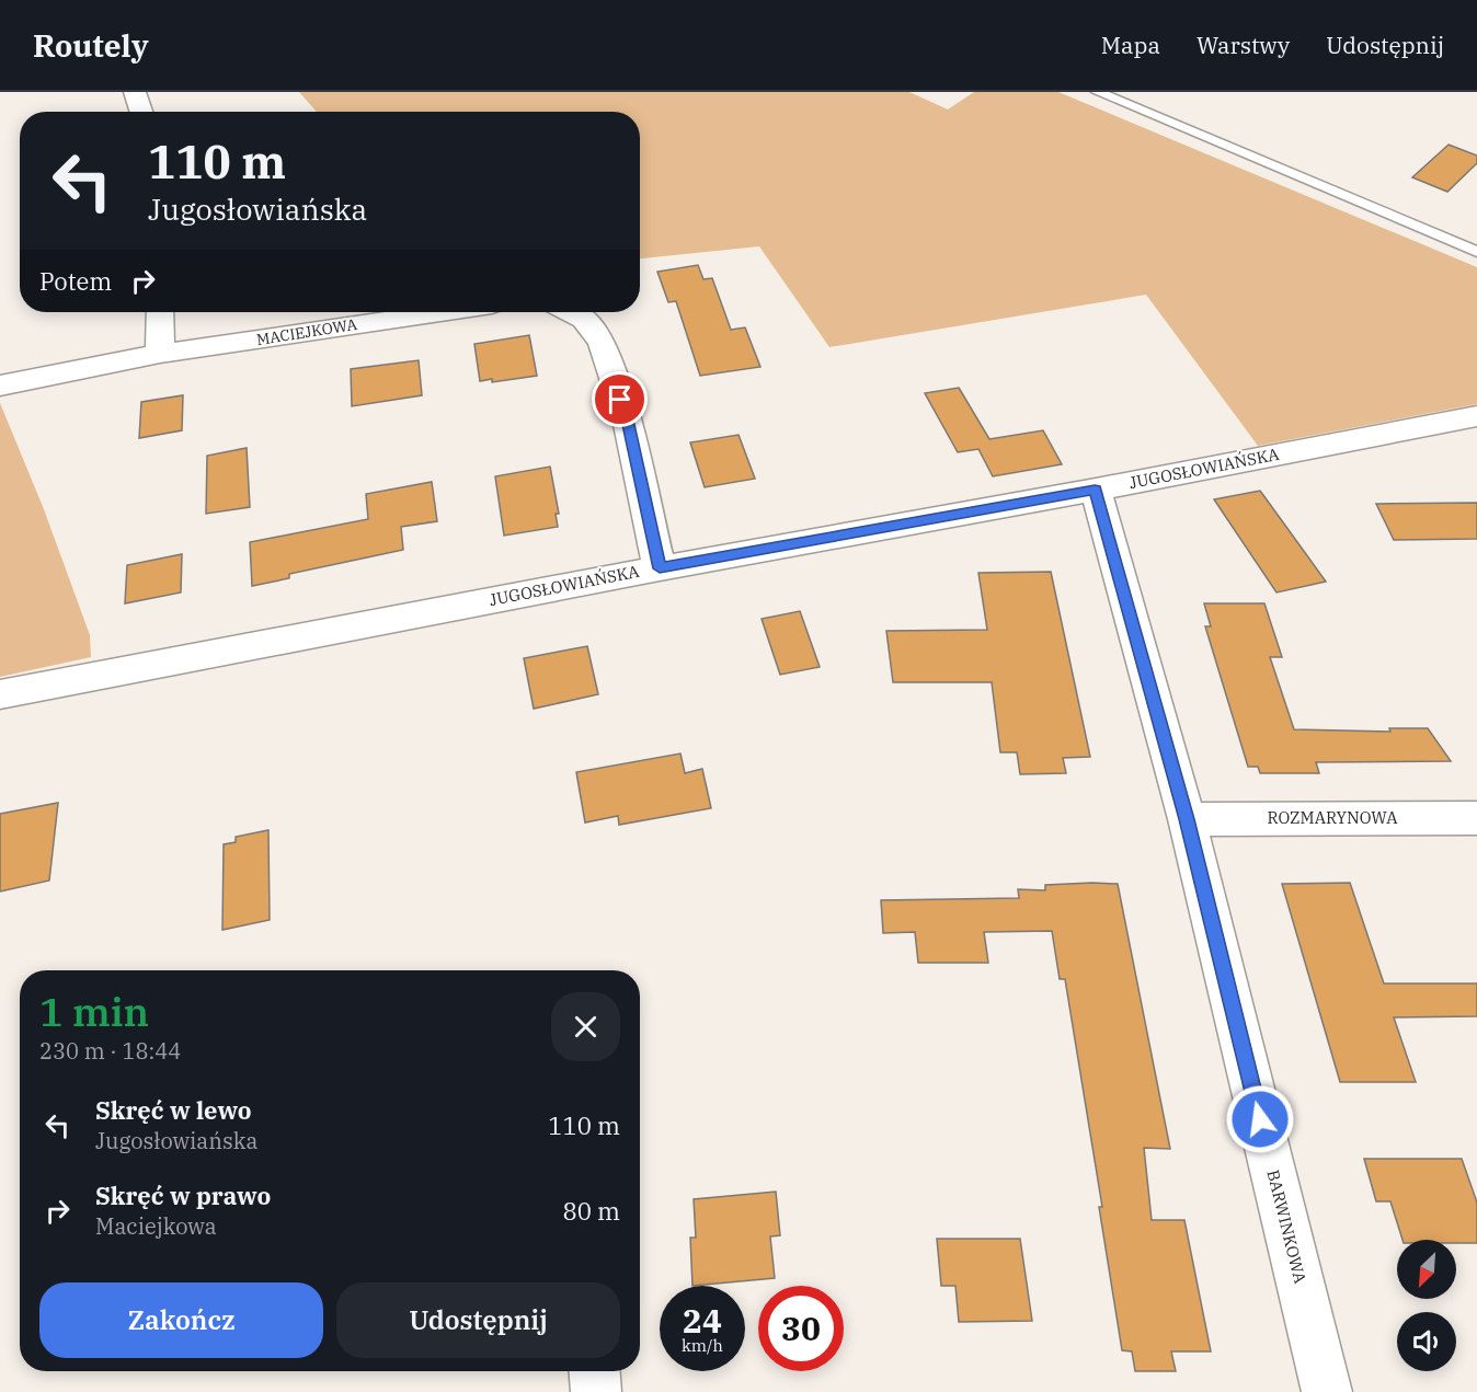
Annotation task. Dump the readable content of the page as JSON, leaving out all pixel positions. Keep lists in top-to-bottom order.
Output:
{
  "streets": {
    "street": [
      "MACIEJKOWA",
      "JUGOSŁOWIAŃSKA",
      "ROZMARYNOWA",
      "BARWINKOWA"
    ]
  },
  "crossings": [
    ["JUGOSŁOWIAŃSKA", "BARWINKOWA"],
    ["ROZMARYNOWA", "BARWINKOWA"]
  ],
  "north": "bottom left",
  "page": {
    "header": "Routely",
    "nav": ["Mapa", "Warstwy", "Udostępnij"],
    "turn": ["110 m", "Jugosłowiańska"],
    "then": "Potem",
    "heading": ["1 min", "230 m · 18:44"],
    "list": [
      {
        "name": "Skręć w lewo",
        "note": "Jugosłowiańska",
        "value": "110 m"
      },
      {
        "name": "Skręć w prawo",
        "note": "Maciejkowa",
        "value": "80 m"
      }
    ],
    "buttons": ["Zakończ", "Udostępnij"],
    "speed": "24 km/h",
    "limit": "30"
  }
}
